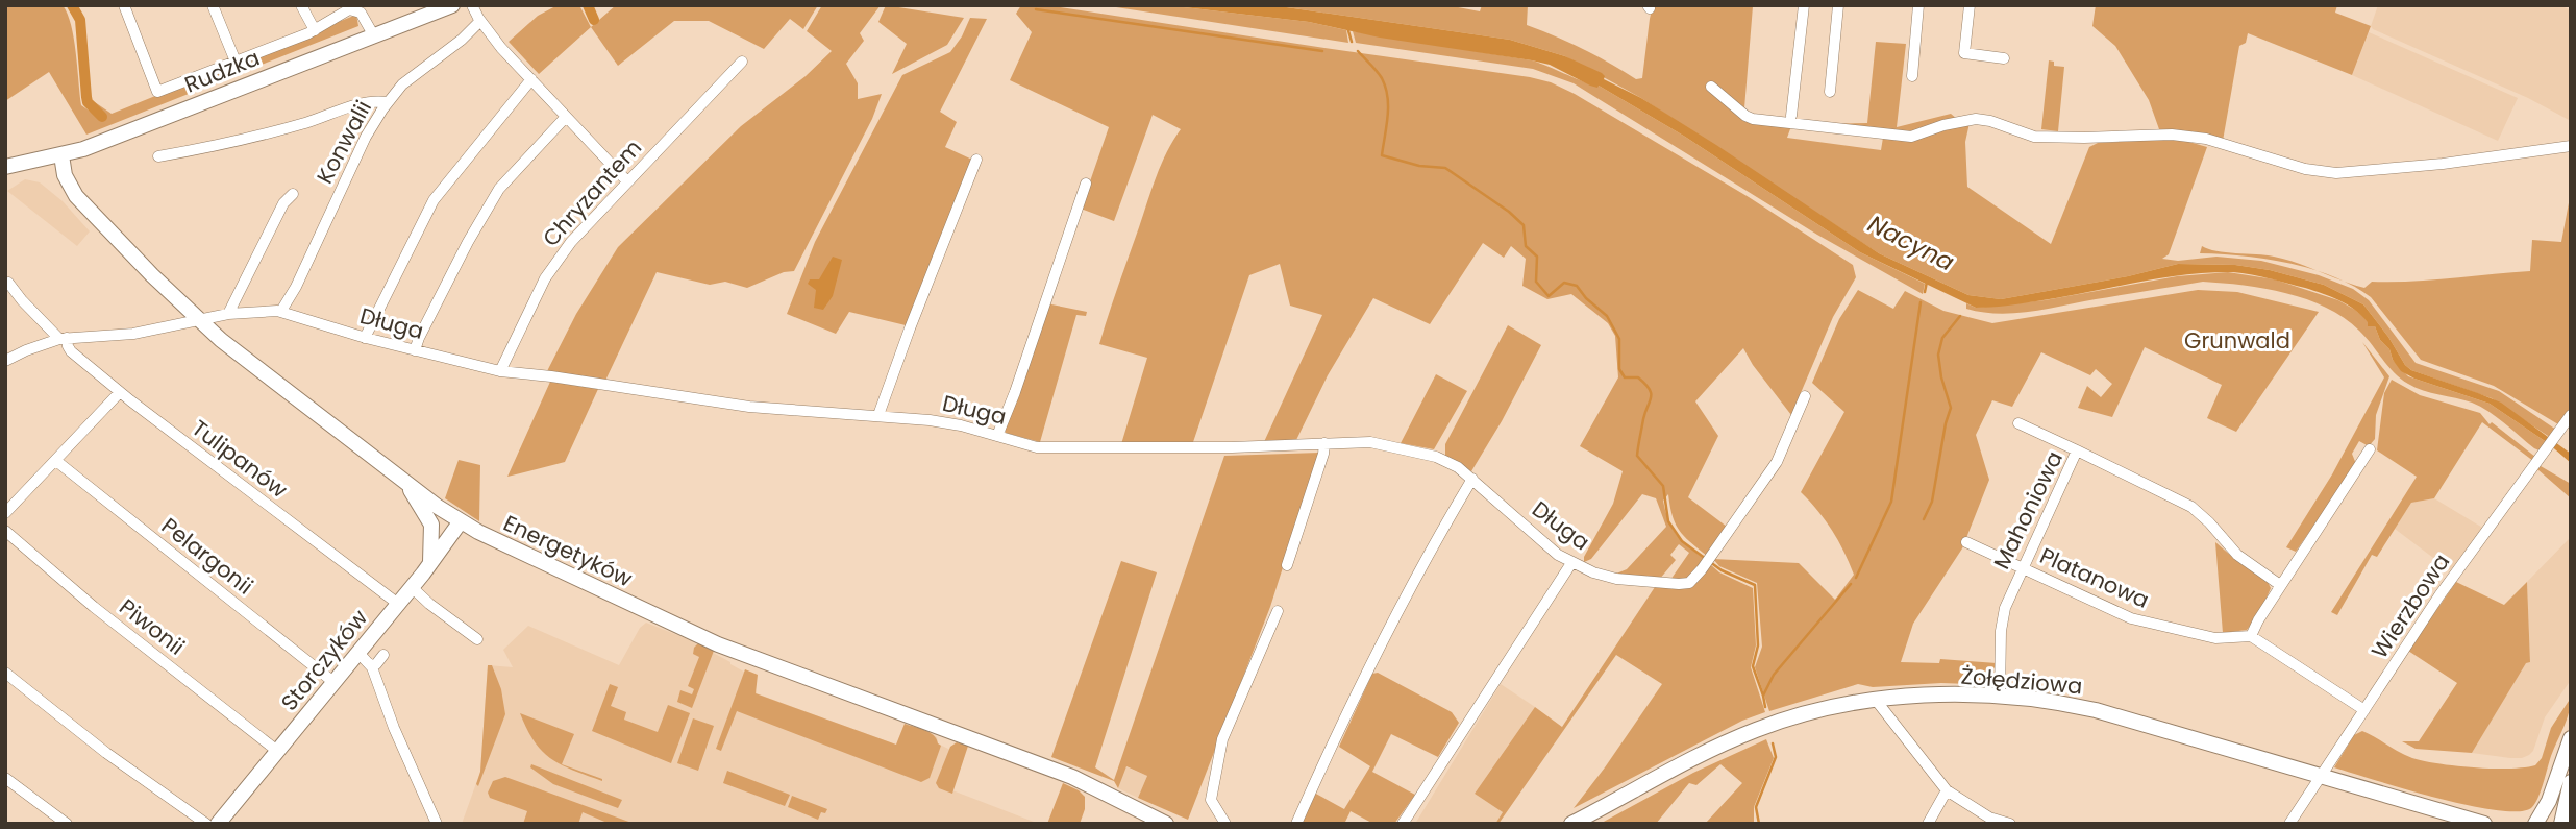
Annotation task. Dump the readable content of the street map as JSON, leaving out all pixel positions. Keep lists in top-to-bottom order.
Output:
{
  "streets": {
    "street": [
      "Rudzka",
      "Konwalii",
      "Chryzantem",
      "Długa",
      "Tulipanów",
      "Mahoniowa",
      "Energetyków",
      "Pelargonii",
      "Platanowa",
      "Wierzbowa",
      "Piwonii",
      "Storczyków",
      "Żołędziowa"
    ]
  },
  "crossings": [
    ["Rudzka", "Energetyków"],
    ["Konwalii", "Długa"],
    ["Chryzantem", "Długa"],
    ["Długa", "Tulipanów"],
    ["Długa", "Energetyków"],
    ["Tulipanów", "Storczyków"],
    ["Mahoniowa", "Platanowa"],
    ["Mahoniowa", "Żołędziowa"],
    ["Energetyków", "Storczyków"],
    ["Pelargonii", "Storczyków"],
    ["Wierzbowa", "Żołędziowa"],
    ["Piwonii", "Storczyków"]
  ],
  "water": ["Nacyna"],
  "parks": ["Grunwald"]
}
